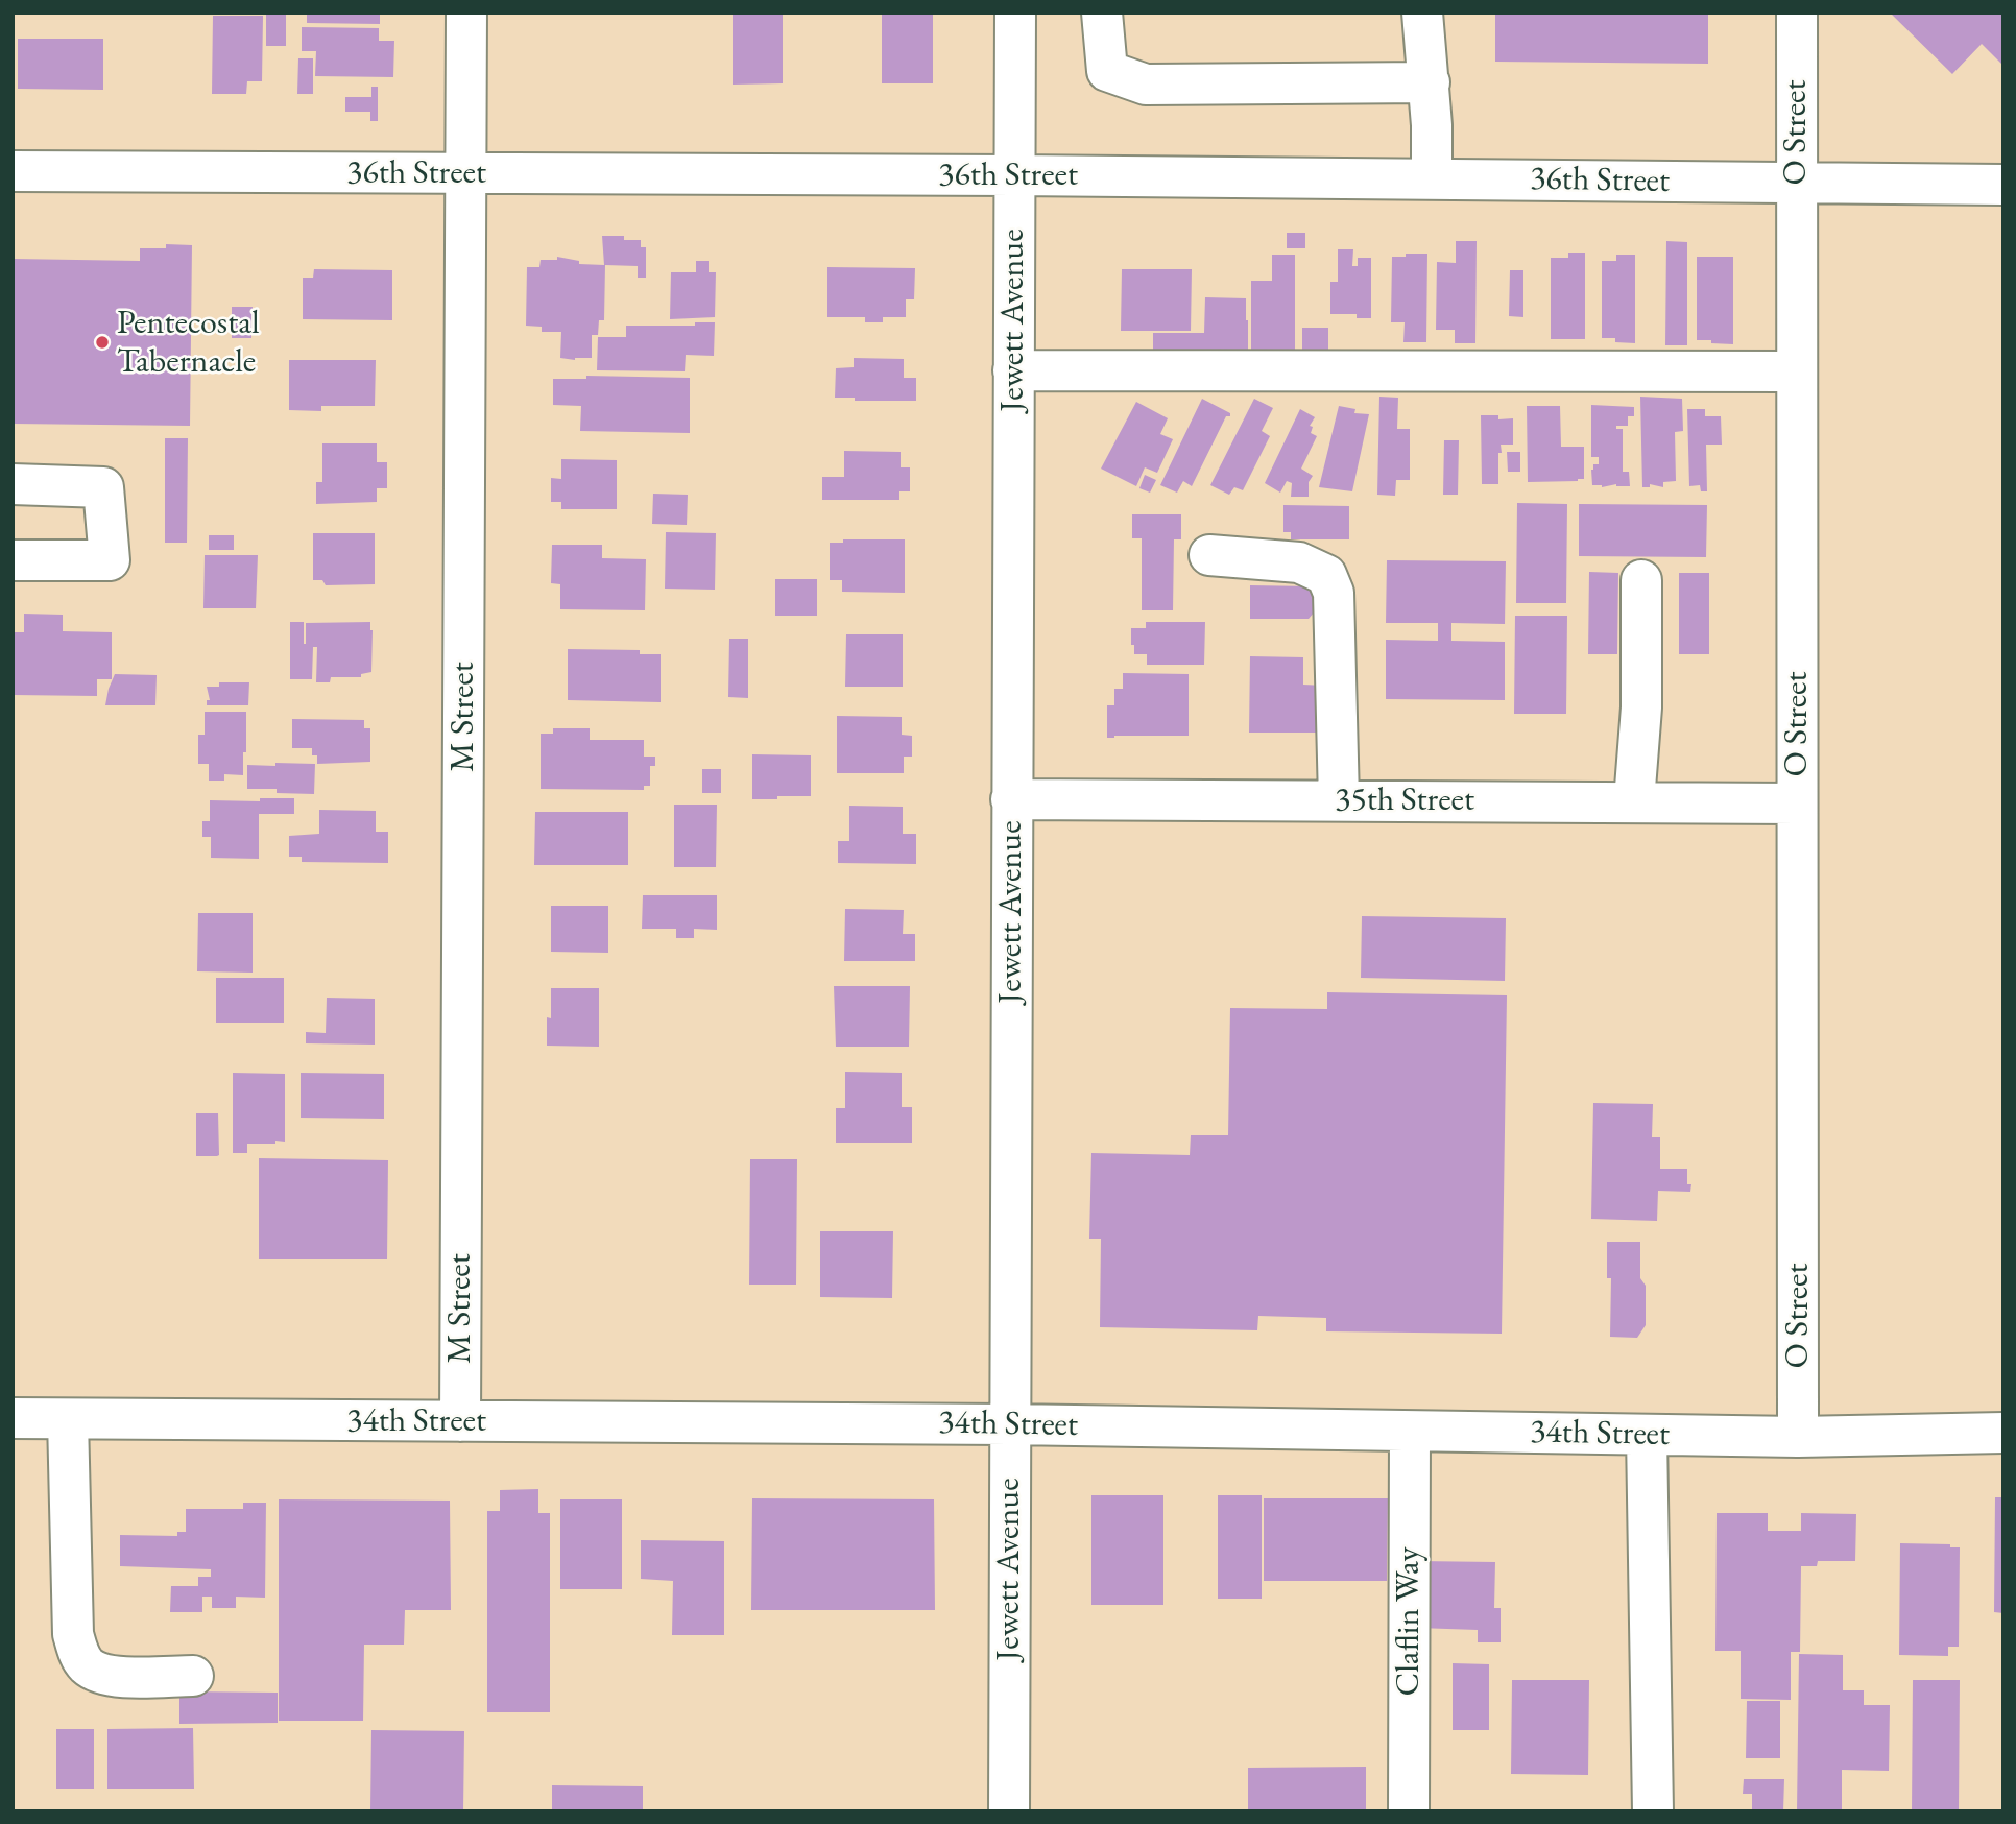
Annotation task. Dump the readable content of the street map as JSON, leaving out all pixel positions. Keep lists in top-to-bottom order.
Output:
{
  "streets": {
    "street": [
      "O Street",
      "36th Street",
      "Jewett Avenue",
      "M Street",
      "35th Street",
      "34th Street",
      "Claflin Way"
    ]
  },
  "crossings": [
    ["O Street", "36th Street"],
    ["O Street", "35th Street"],
    ["O Street", "34th Street"],
    ["36th Street", "Jewett Avenue"],
    ["36th Street", "M Street"],
    ["Jewett Avenue", "35th Street"],
    ["Jewett Avenue", "34th Street"],
    ["M Street", "34th Street"],
    ["34th Street", "Claflin Way"]
  ],
  "places": ["Pentecostal Tabernacle"]
}
